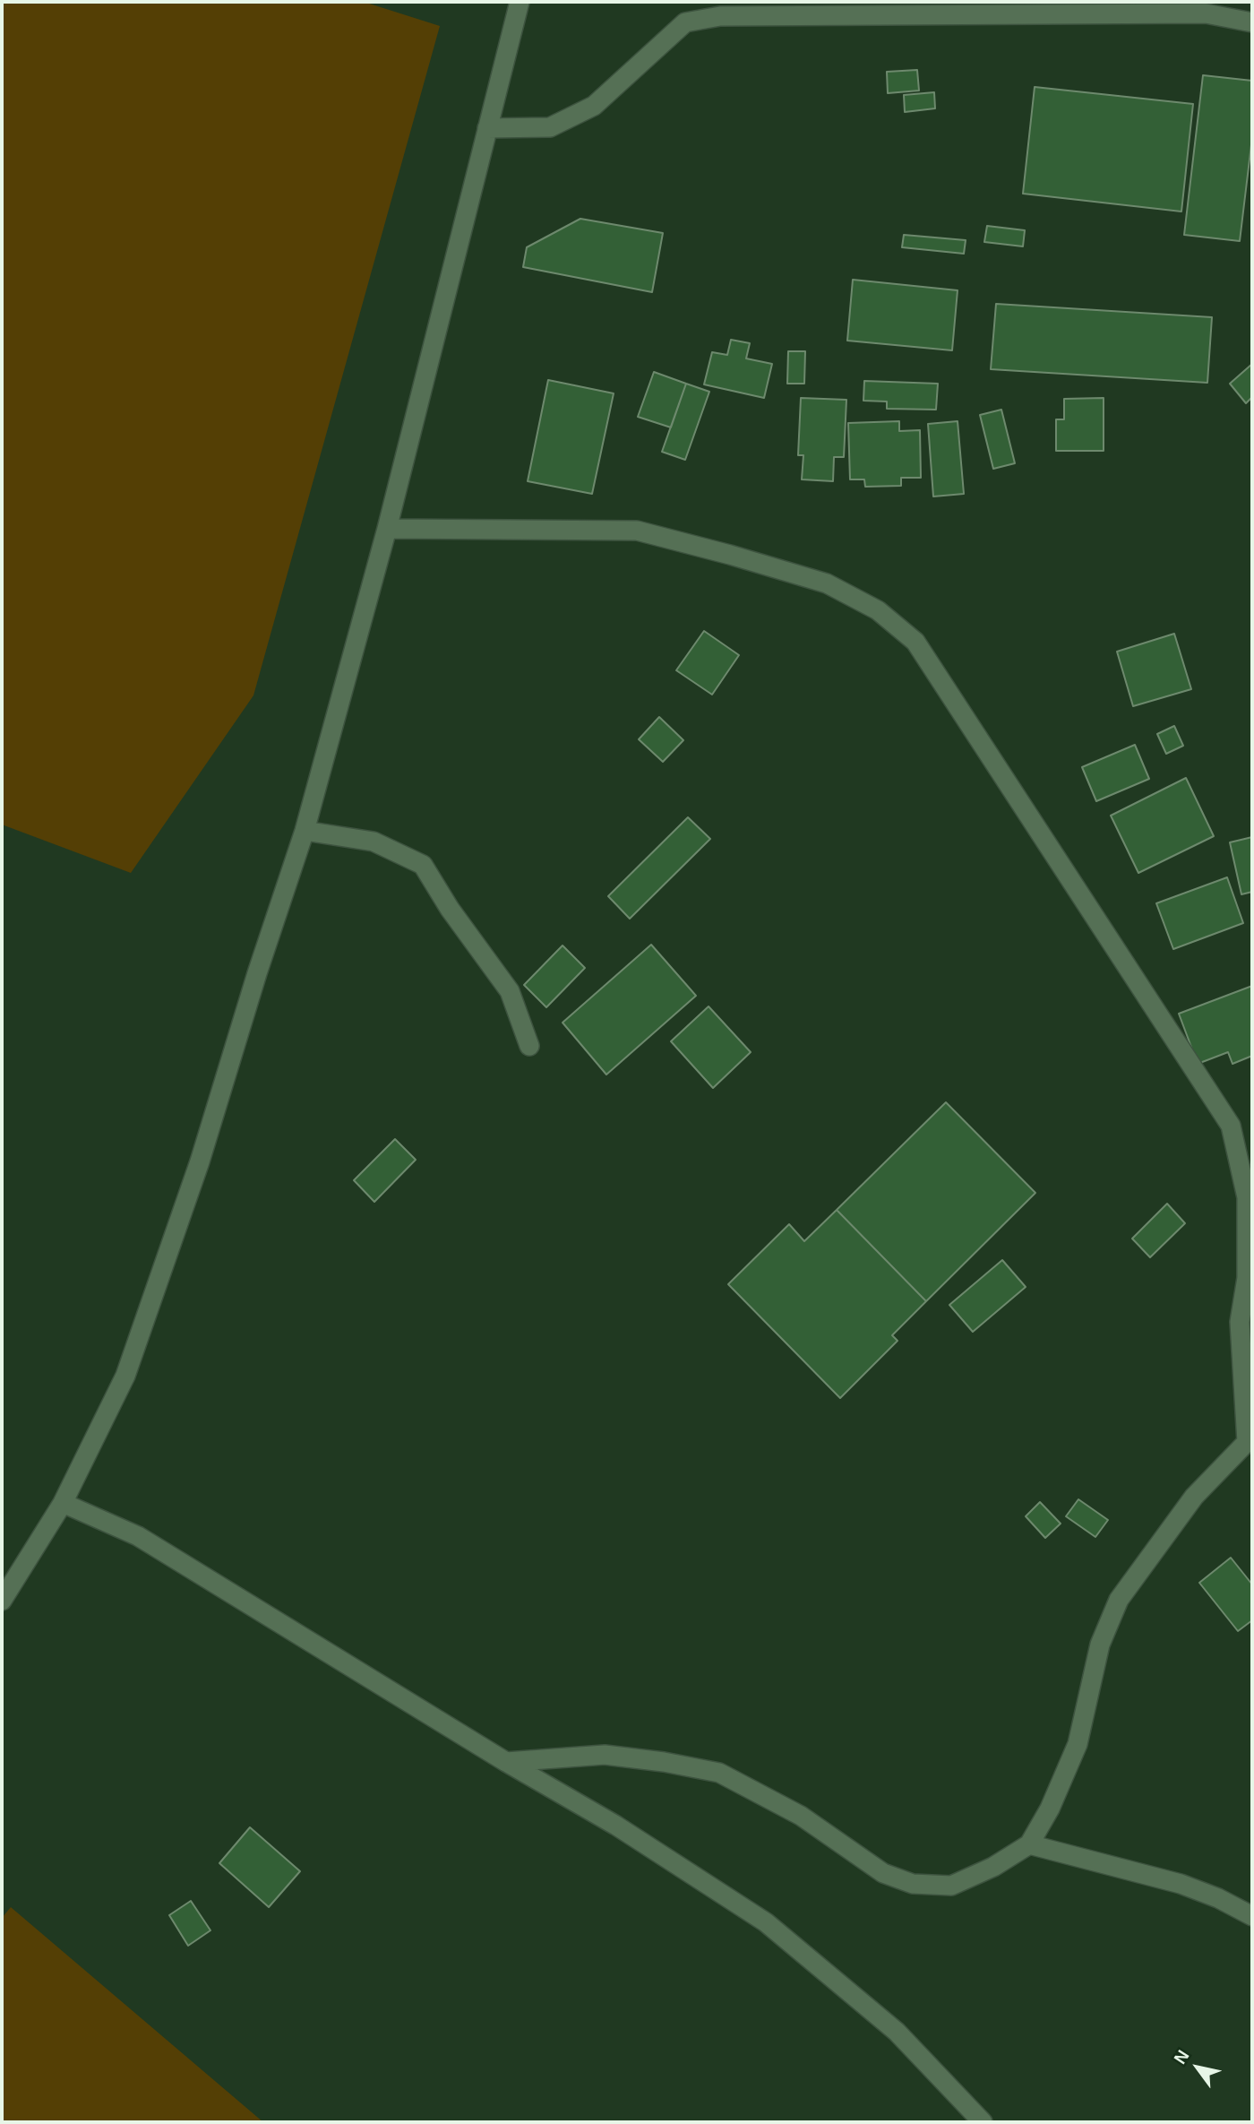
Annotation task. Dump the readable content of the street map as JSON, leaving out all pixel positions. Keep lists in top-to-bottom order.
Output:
{
  "north": "top left"
}
